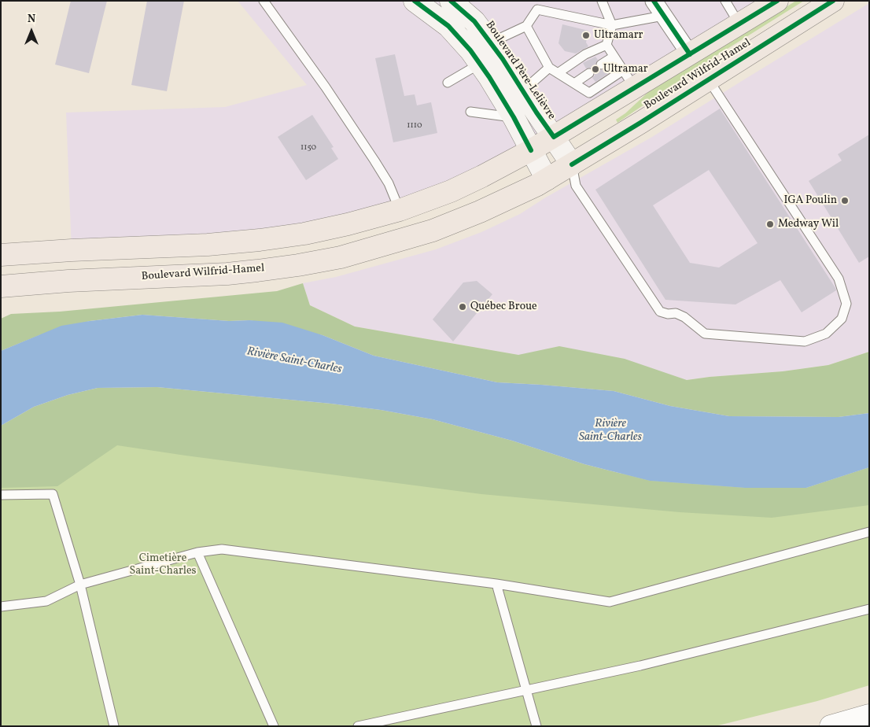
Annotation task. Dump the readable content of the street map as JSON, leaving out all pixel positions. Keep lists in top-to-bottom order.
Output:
{
  "streets": {
    "main road": ["Boulevard Père-Lelièvre", "Boulevard Wilfrid-Hamel"]
  },
  "crossings": [
    ["Boulevard Père-Lelièvre", "Boulevard Wilfrid-Hamel"]
  ],
  "water": ["Rivière Saint-Charles"],
  "parks": ["Cimetière Saint-Charles"],
  "places": [
    "Ultramarr",
    "Ultramar",
    "IGA Poulin",
    "Medway Wil",
    "Québec Broue"
  ],
  "house_numbers": ["1110", "1150"],
  "north": "top"
}
